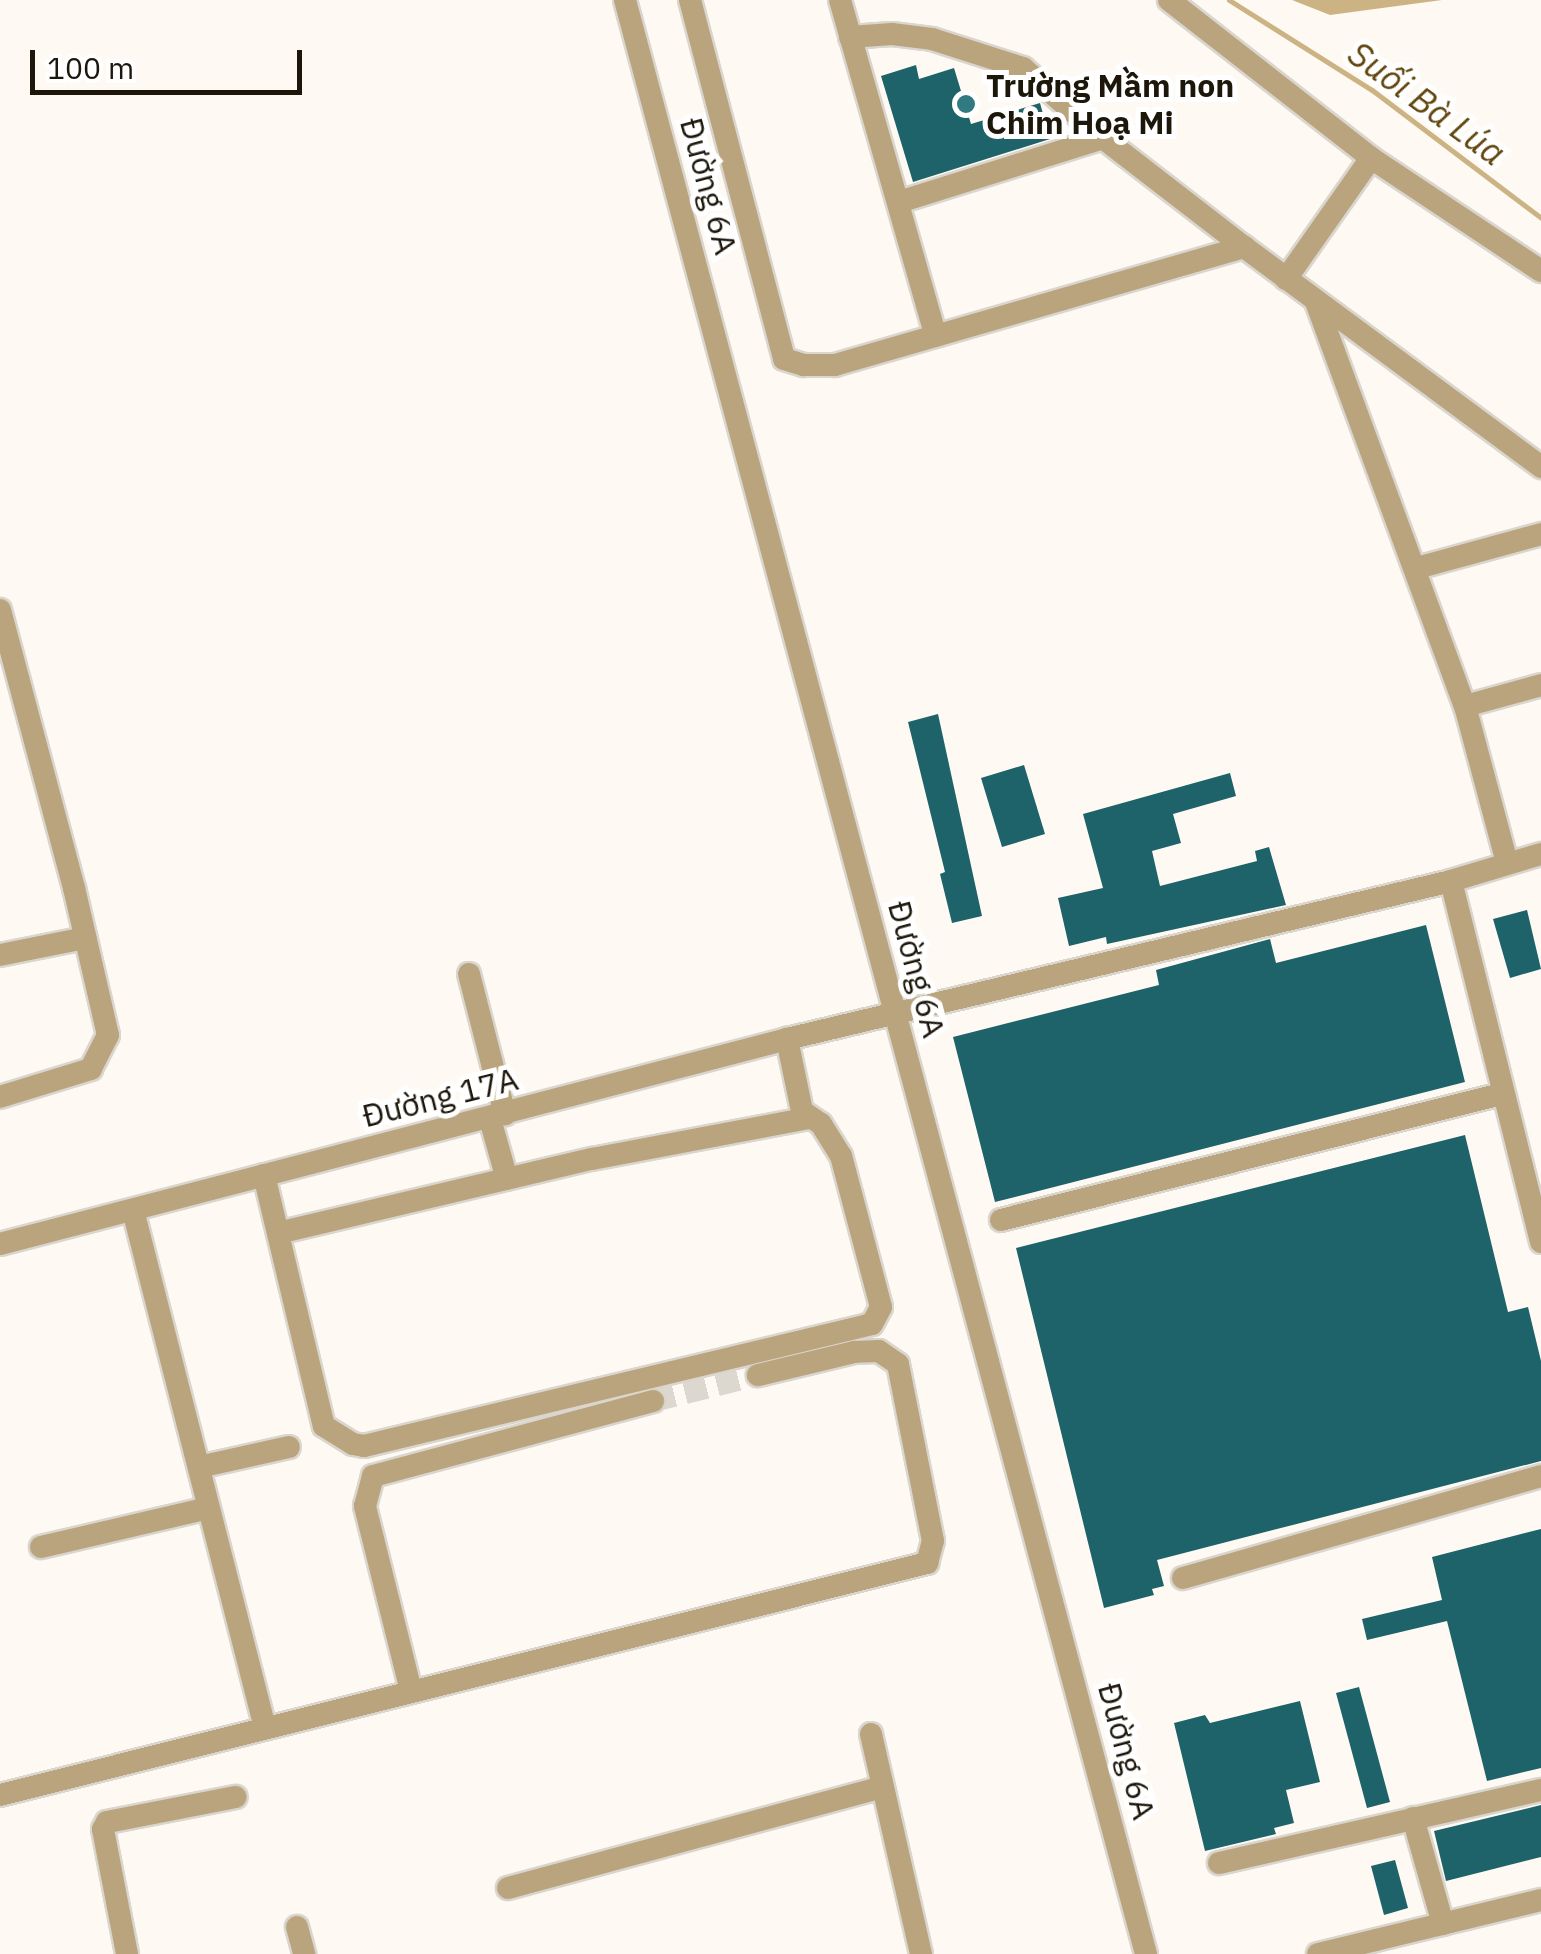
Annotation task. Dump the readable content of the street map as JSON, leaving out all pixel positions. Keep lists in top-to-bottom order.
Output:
{
  "streets": {
    "street": ["Đường 6A", "Đường 17A"]
  },
  "crossings": [
    ["Đường 6A", "Đường 17A"]
  ],
  "water": ["Suối Bà Lúa"],
  "places": ["Trường Mầm non Chim Hoạ Mi"],
  "scale_bar": "100 m"
}
